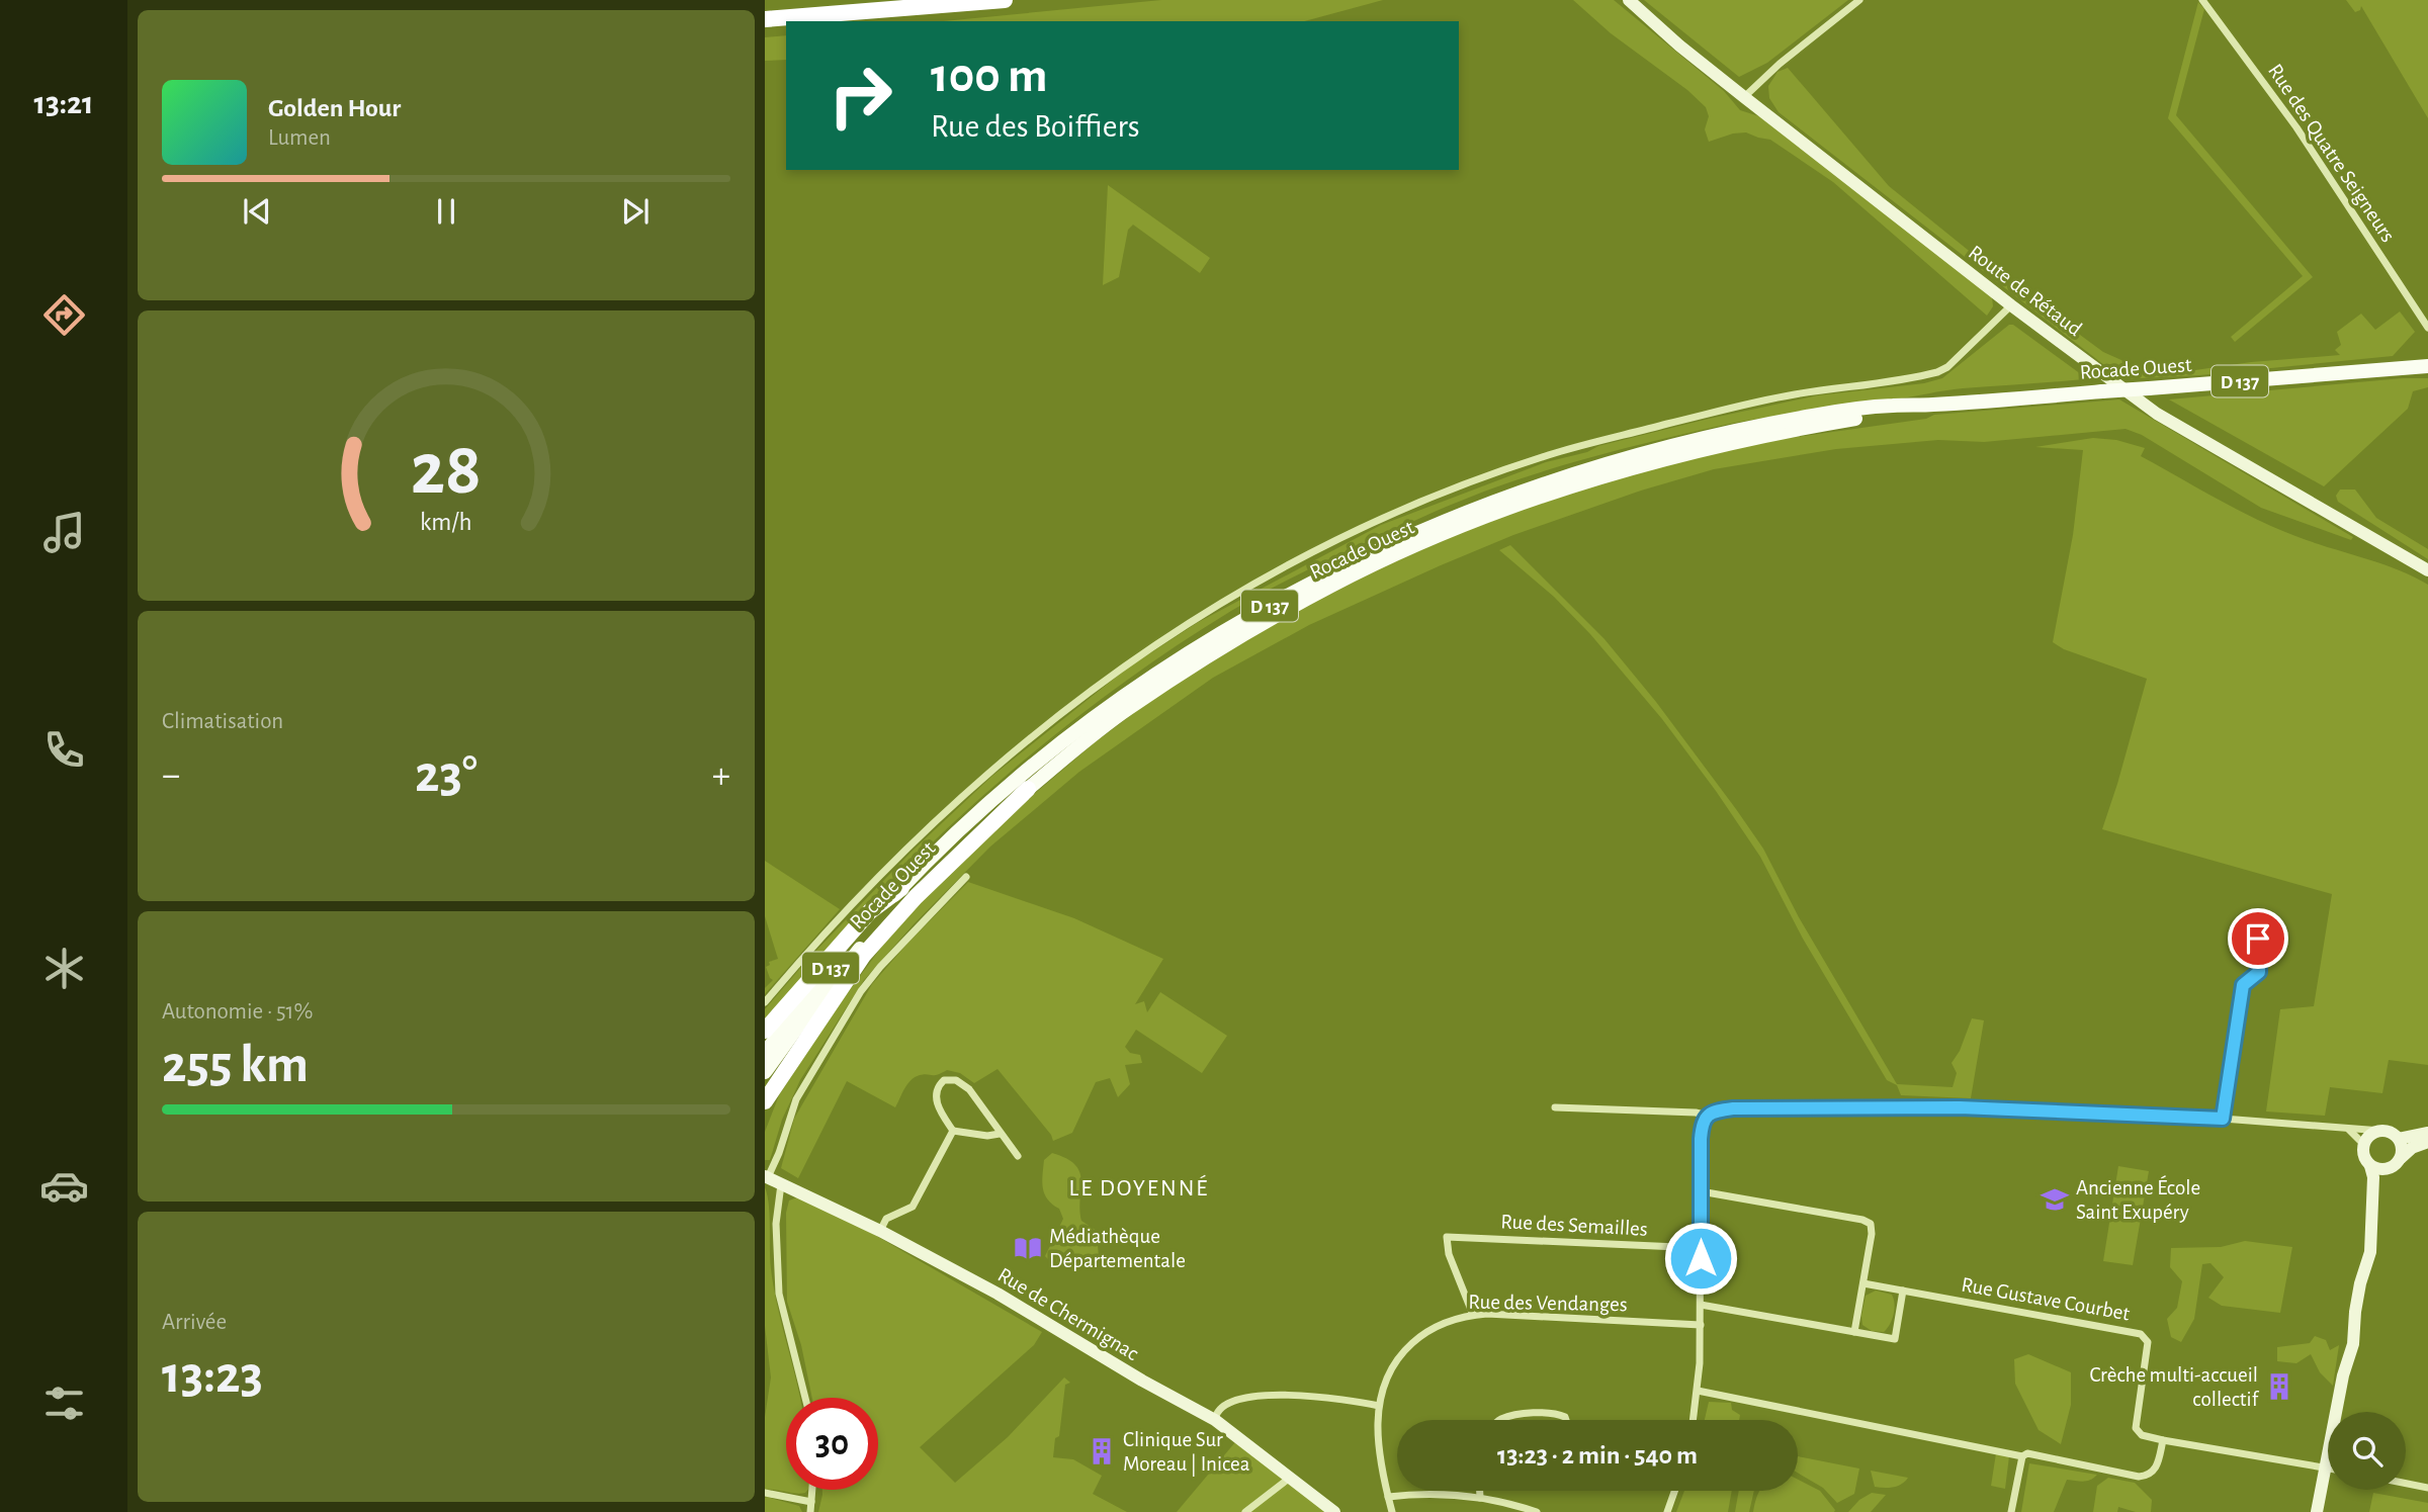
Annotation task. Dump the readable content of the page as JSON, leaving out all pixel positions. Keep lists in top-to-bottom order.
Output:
{
  "streets": {
    "main road": ["Rocade Ouest", "D 137"],
    "street": [
      "Rue des Quatre Seigneurs",
      "Route de Rétaud",
      "Rue des Semailles",
      "Rue Gustave Courbet",
      "Rue des Vendanges",
      "Rue de Chermignac"
    ]
  },
  "crossings": [
    ["Rue des Semailles", "Rue des Vendanges"]
  ],
  "districts": ["LE DOYENNÉ"],
  "places": {
    "school or university": ["Ancienne École Saint Exupéry"],
    "library": ["Médiathèque Départementale"],
    "building": ["Crèche multi-accueil collectif", "Clinique Sur Moreau | Inicea"]
  },
  "page": {
    "tabs": "13:21",
    "turn": ["100 m", "Rue des Boiffiers"],
    "song": ["Golden Hour", "Lumen"],
    "tile": [
      "Climatisation",
      ["Autonomie · 51%", "255 km"],
      ["Arrivée", "13:23"]
    ],
    "heat": ["−", "23°", "+"],
    "limit": "30",
    "trip": "13:23 · 2 min · 540 m",
    "gauge": ["28", "km/h"]
  }
}
